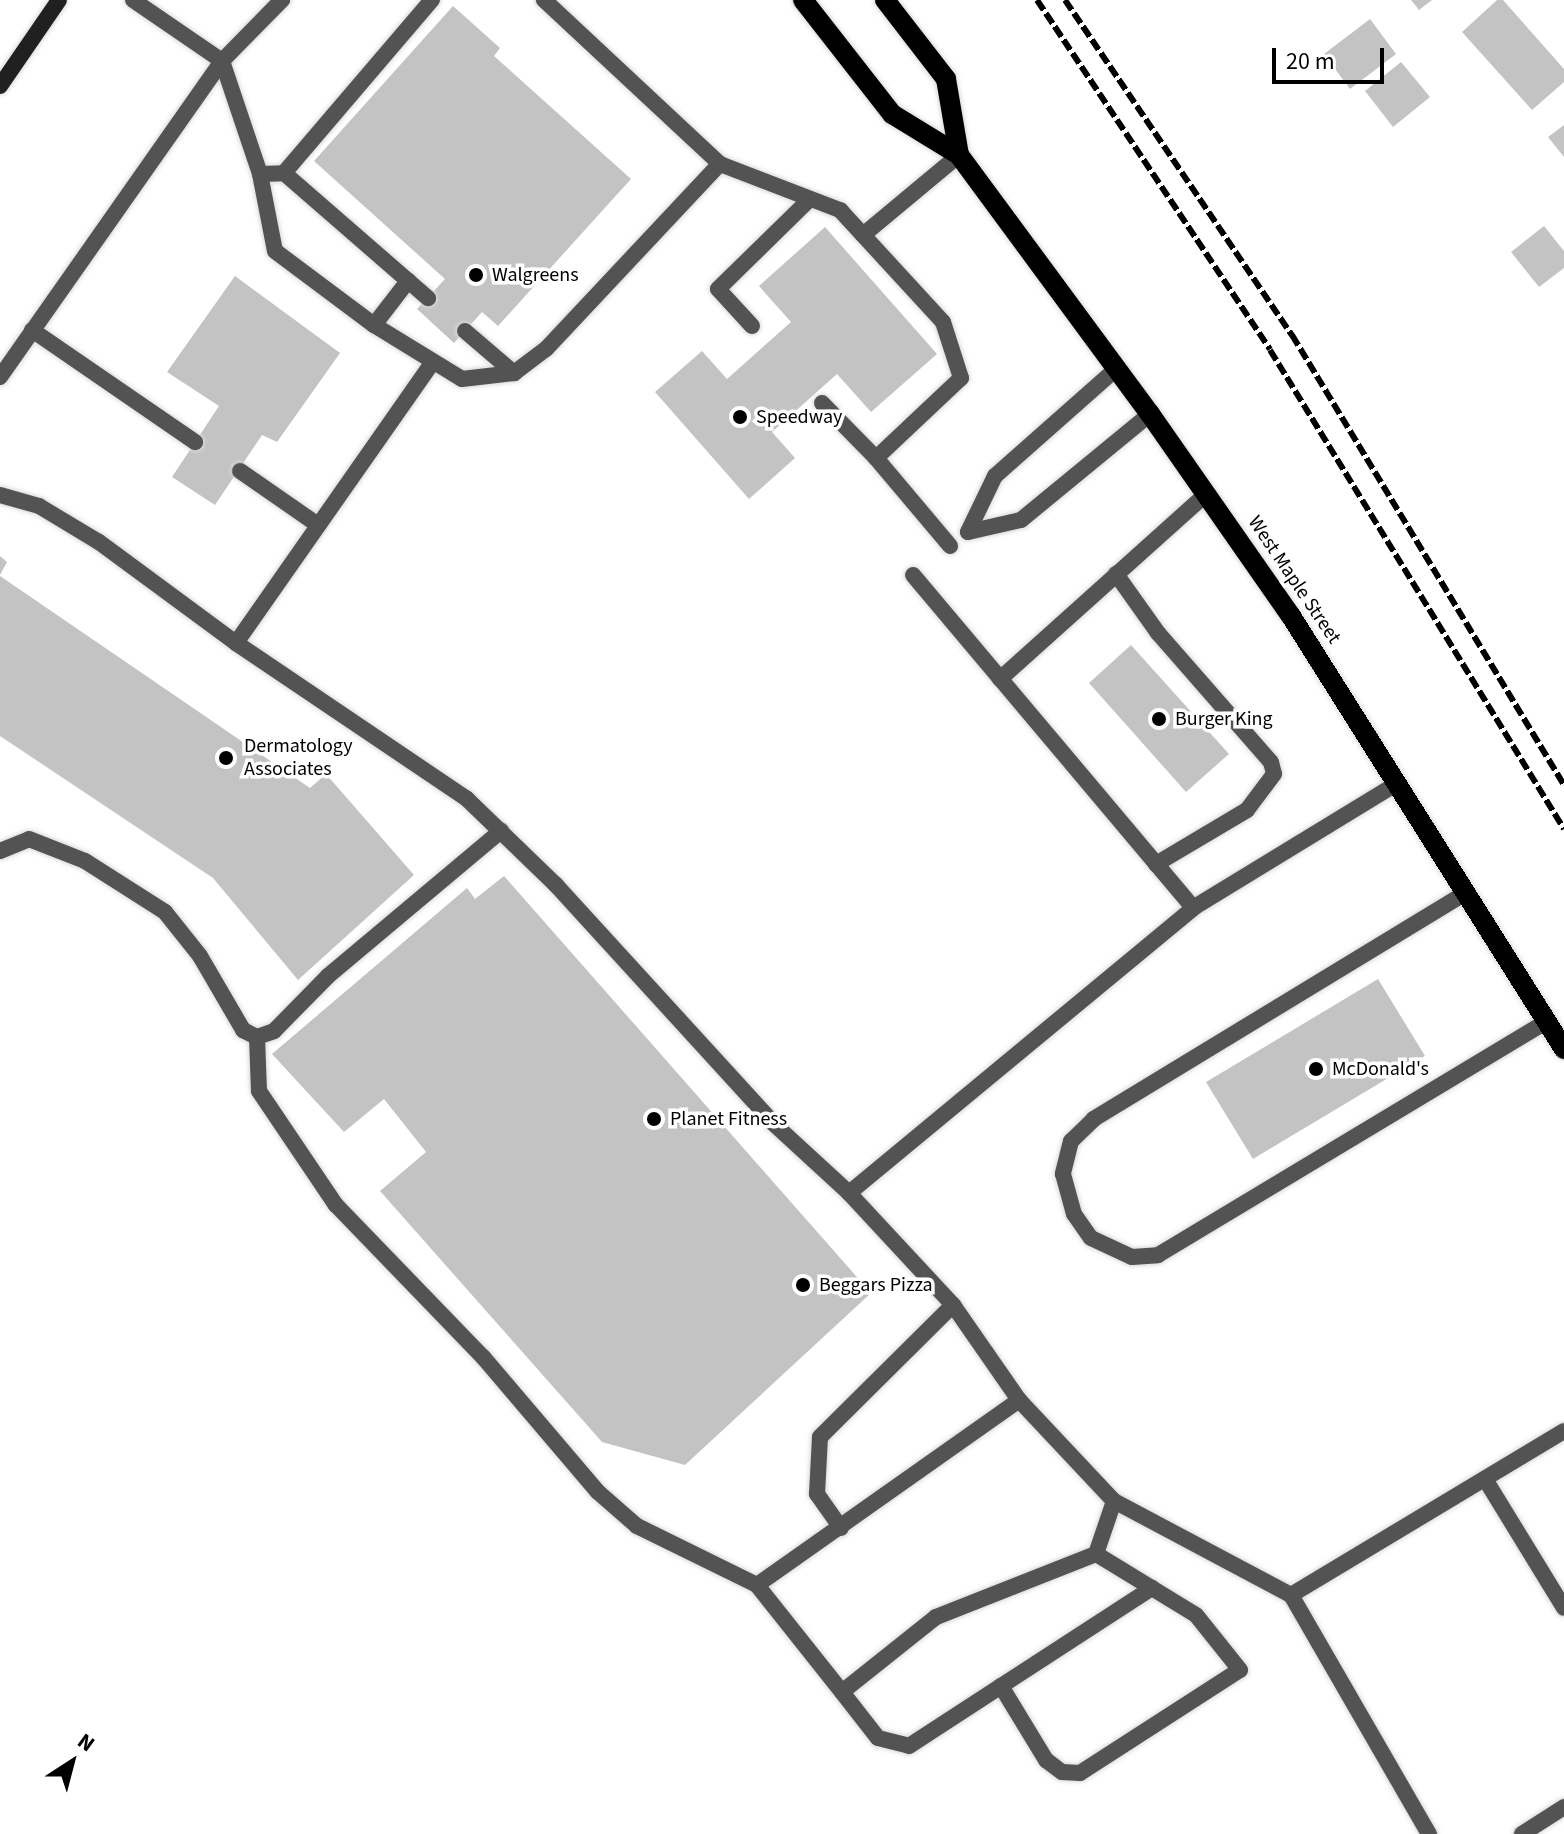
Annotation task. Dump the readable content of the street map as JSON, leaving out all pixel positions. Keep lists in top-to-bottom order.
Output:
{
  "streets": {
    "main road": ["West Maple Street"]
  },
  "places": [
    "Walgreens",
    "Speedway",
    "Burger King",
    "Dermatology Associates",
    "McDonald's",
    "Planet Fitness",
    "Beggars Pizza"
  ],
  "scale_bar": "20 m",
  "north": "top right"
}
